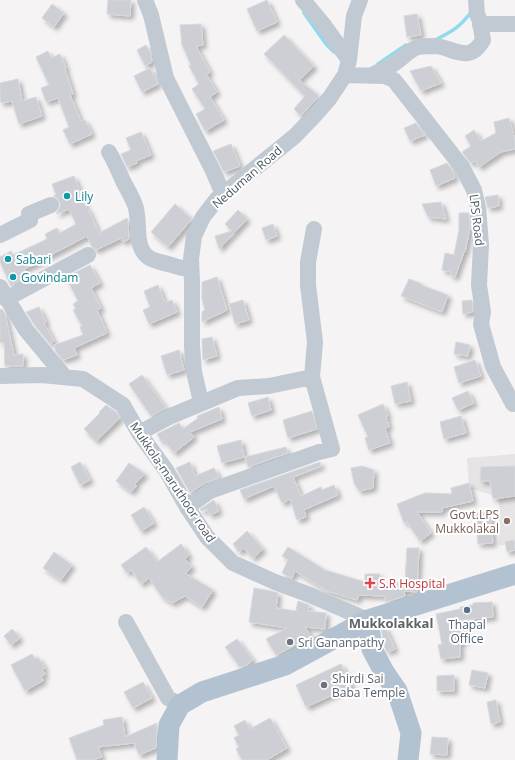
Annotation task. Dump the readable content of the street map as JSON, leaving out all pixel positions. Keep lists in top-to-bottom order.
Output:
{
  "streets": {
    "street": ["Neduman Road", "LPS Road", "Mukkola-maruthoor road"]
  },
  "crossings": [
    ["Neduman Road", "LPS Road"]
  ],
  "districts": ["Mukkolakkal"],
  "places": {
    "other": [
      "Lily",
      "Sabari",
      "Govindam",
      "Govt.LPS Mukkolakal",
      "Thapal Office",
      "Sri Gananpathy",
      "Shirdi Sai Baba Temple"
    ],
    "health": ["S.R Hospital"]
  }
}
